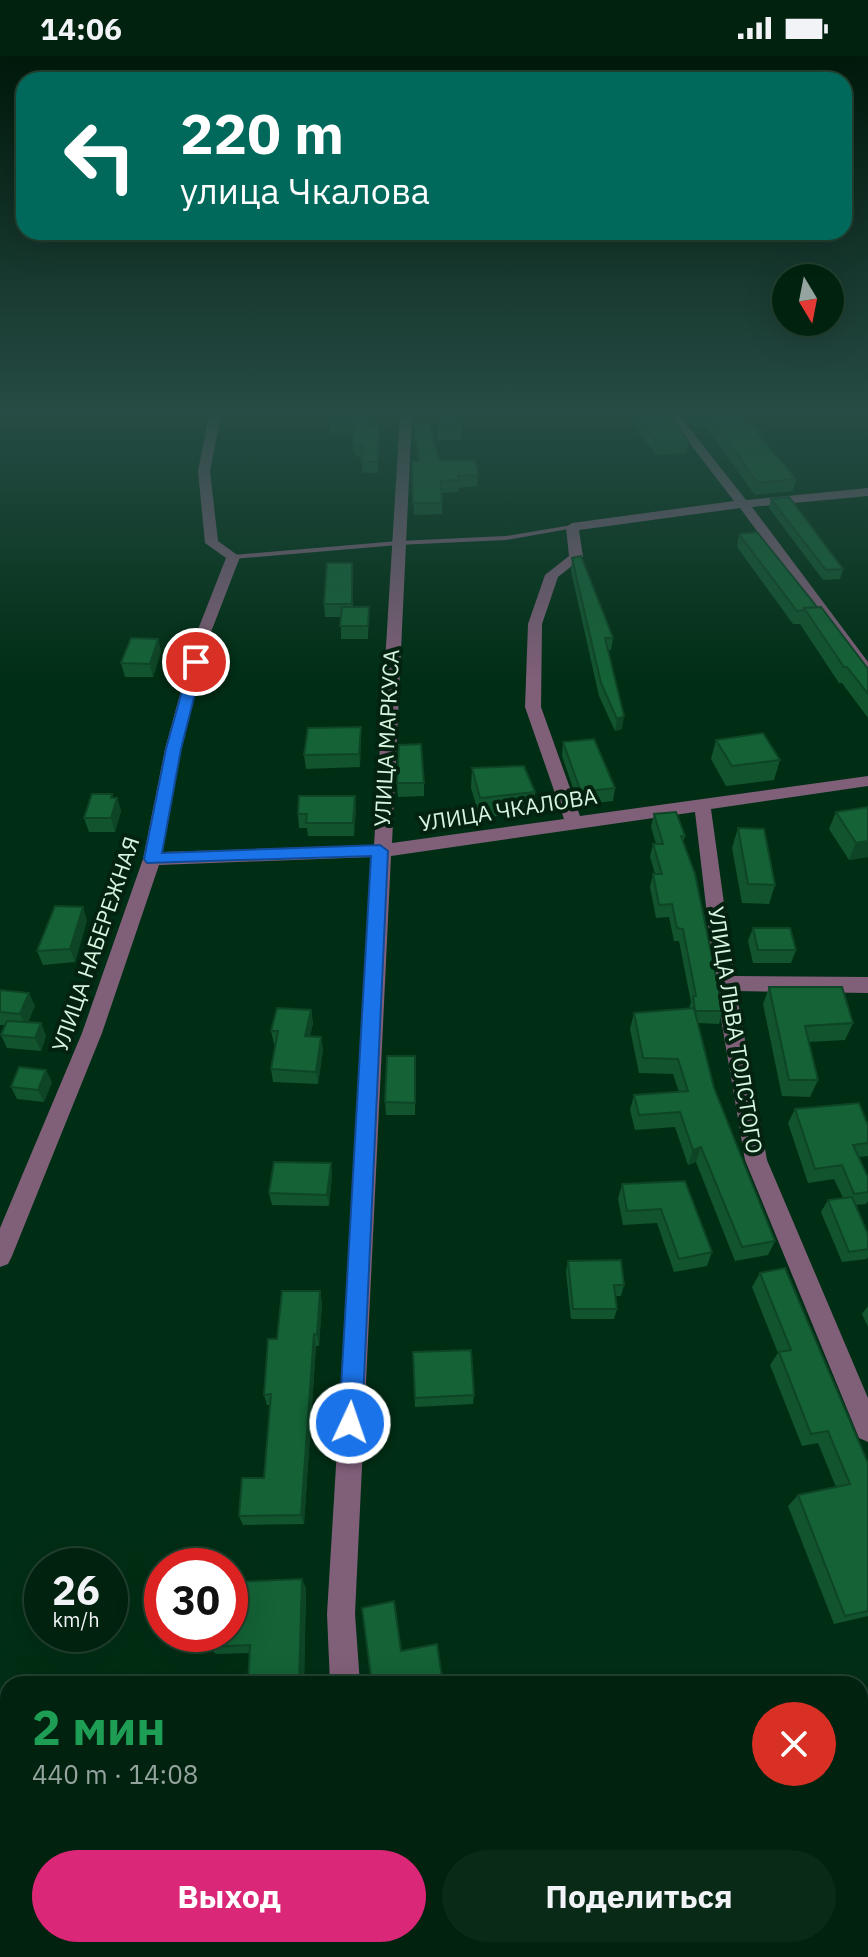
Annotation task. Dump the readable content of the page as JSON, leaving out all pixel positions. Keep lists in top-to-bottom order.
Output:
{
  "streets": {
    "street": [
      "УЛИЦА МАРКУСА",
      "УЛИЦА ЧКАЛОВА",
      "УЛИЦА НАБЕРЕЖНАЯ",
      "УЛИЦА ЛЬВА ТОЛСТОГО"
    ]
  },
  "crossings": [
    ["УЛИЦА МАРКУСА", "УЛИЦА ЧКАЛОВА"],
    ["УЛИЦА ЧКАЛОВА", "УЛИЦА НАБЕРЕЖНАЯ"],
    ["УЛИЦА ЧКАЛОВА", "УЛИЦА ЛЬВА ТОЛСТОГО"]
  ],
  "north": "bottom",
  "page": {
    "status": "14:06",
    "turn": ["220 m", "улица Чкалова"],
    "speed": "26 km/h",
    "limit": "30",
    "heading": ["2 мин", "440 m · 14:08"],
    "buttons": ["Выход", "Поделиться"]
  }
}
